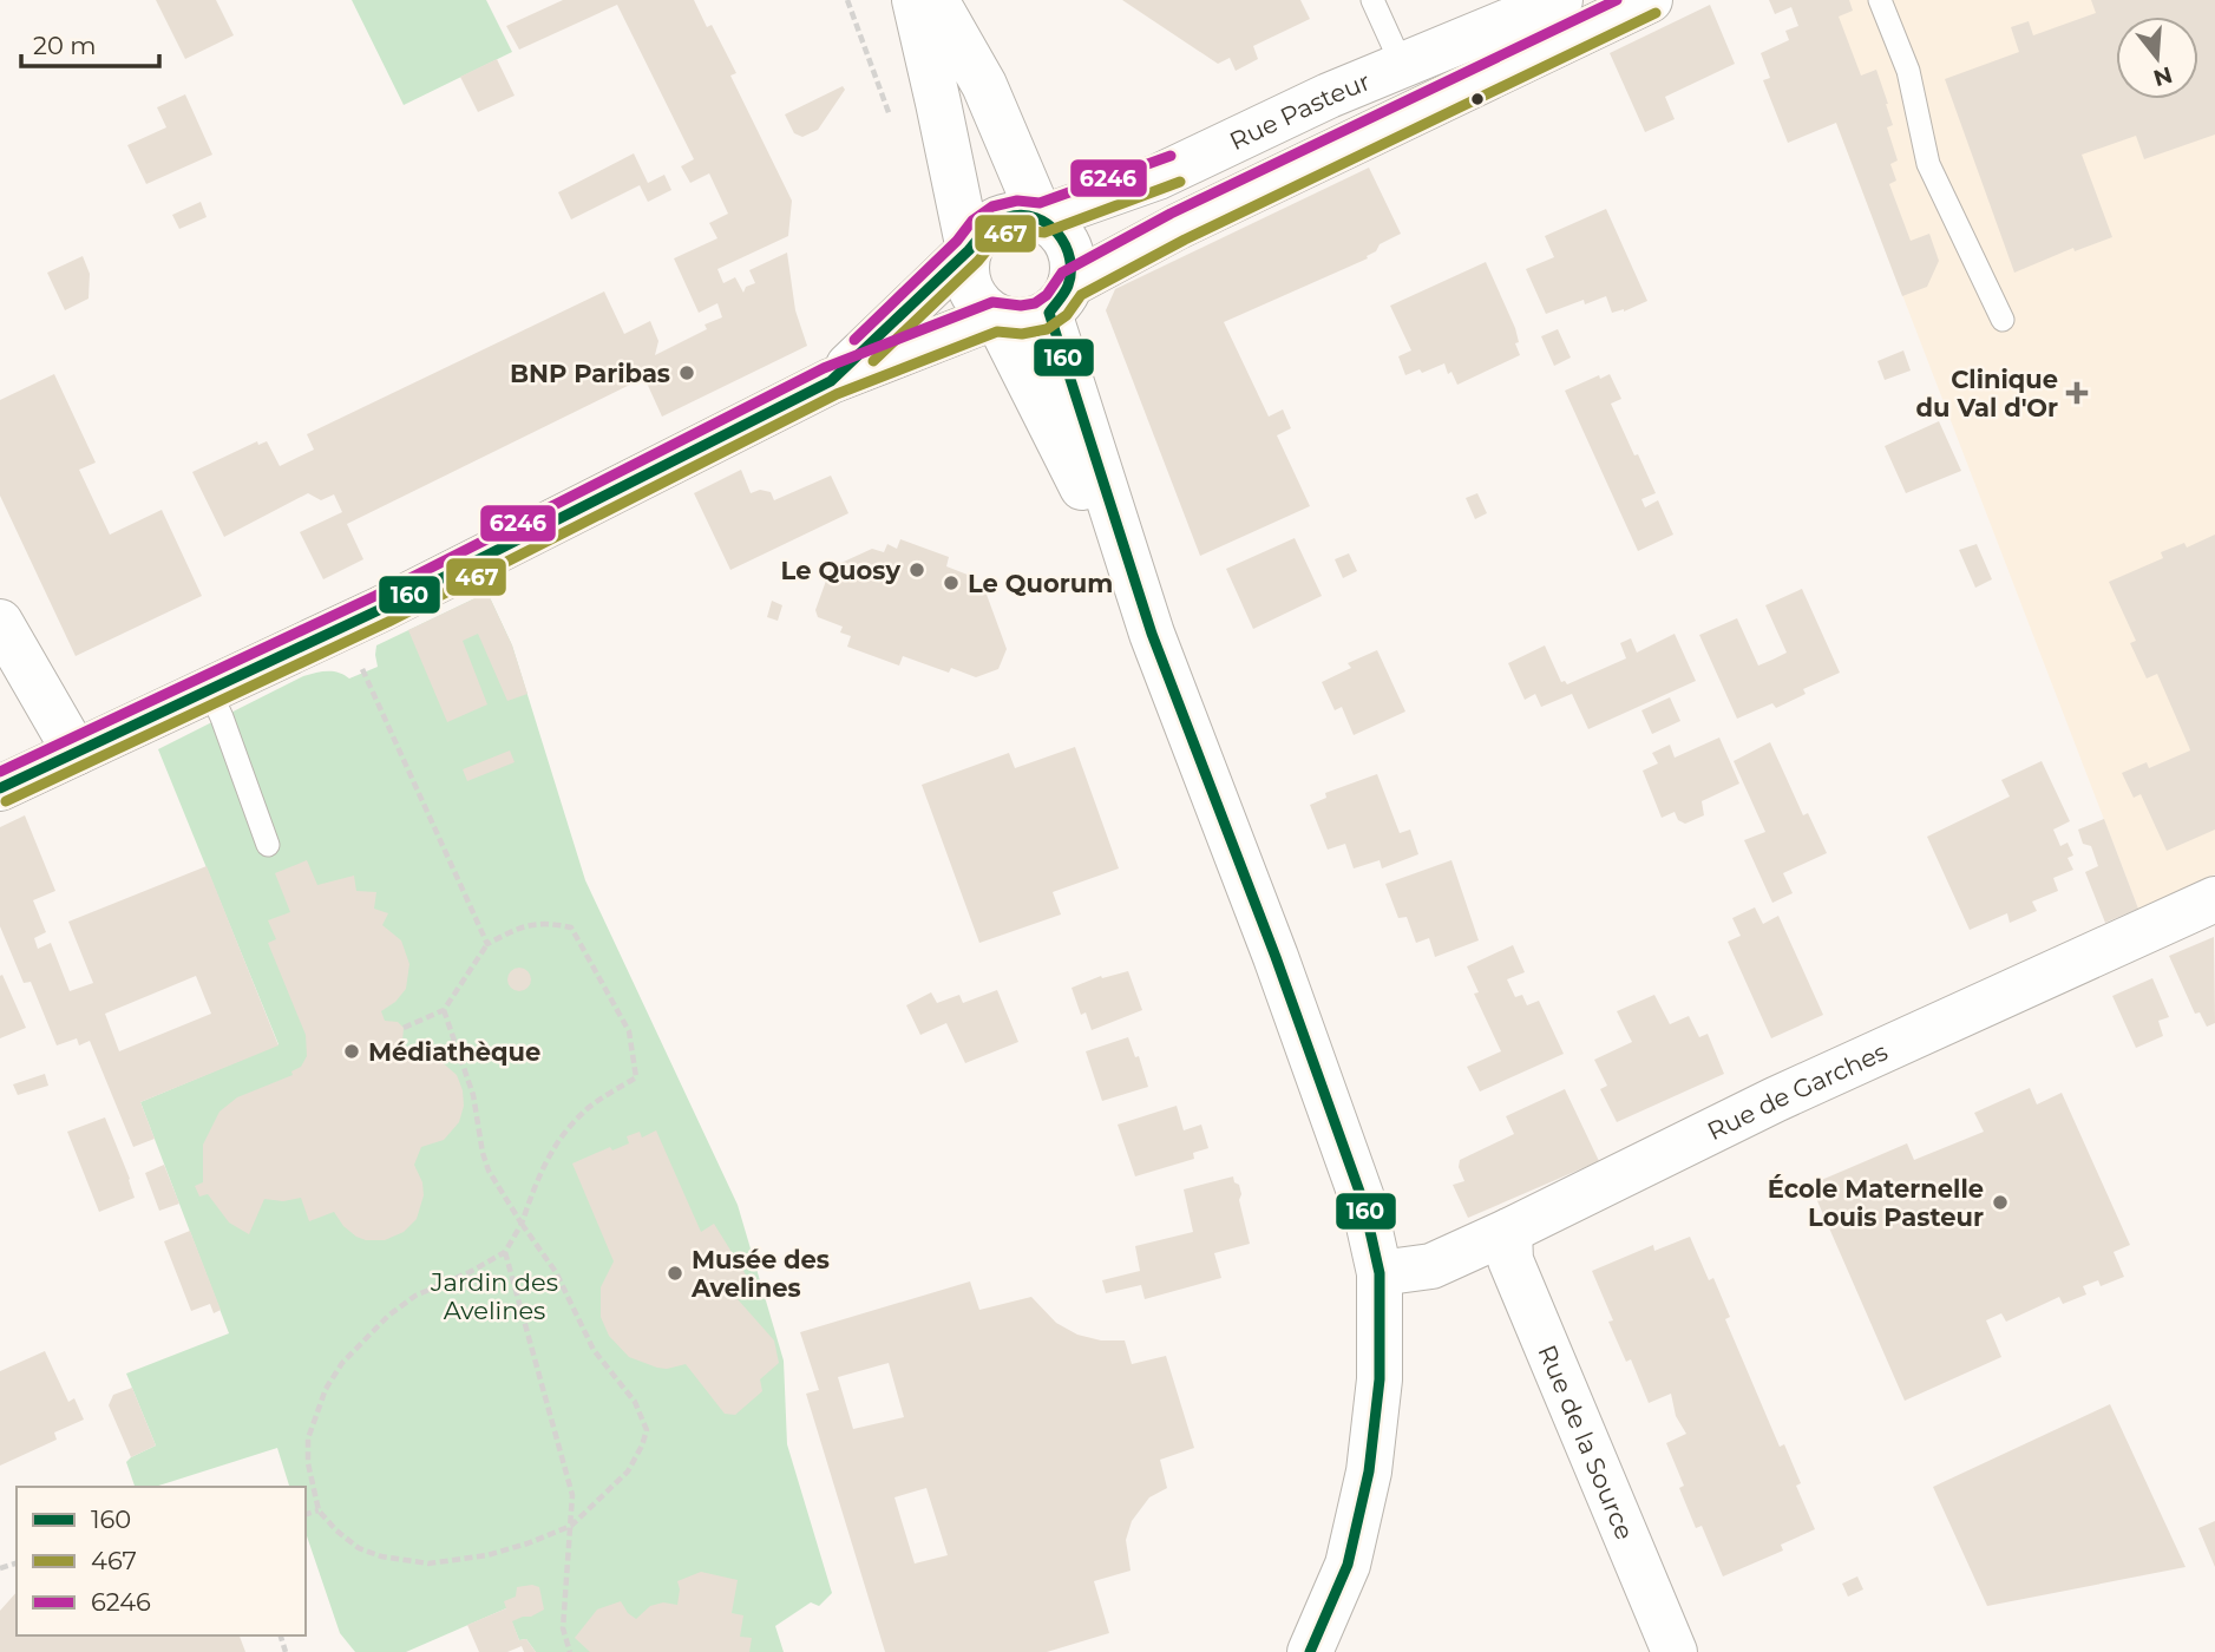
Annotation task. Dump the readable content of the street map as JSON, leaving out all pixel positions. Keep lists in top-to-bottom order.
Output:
{
  "streets": {
    "main road": ["Rue Pasteur", "Rue de Garches", "Rue de la Source"]
  },
  "crossings": [
    ["Rue de Garches", "Rue de la Source"]
  ],
  "parks": ["Jardin des Avelines"],
  "places": {
    "other": [
      "BNP Paribas",
      "Le Quosy",
      "Le Quorum",
      "Médiathèque",
      "École Maternelle Louis Pasteur",
      "Musée des Avelines"
    ],
    "health": ["Clinique du Val d'Or"]
  },
  "lines": ["transit line 6246", "transit line 467", "transit line 160"],
  "legend": ["160", "467", "6246"],
  "scale_bar": "20 m",
  "north": "bottom"
}
